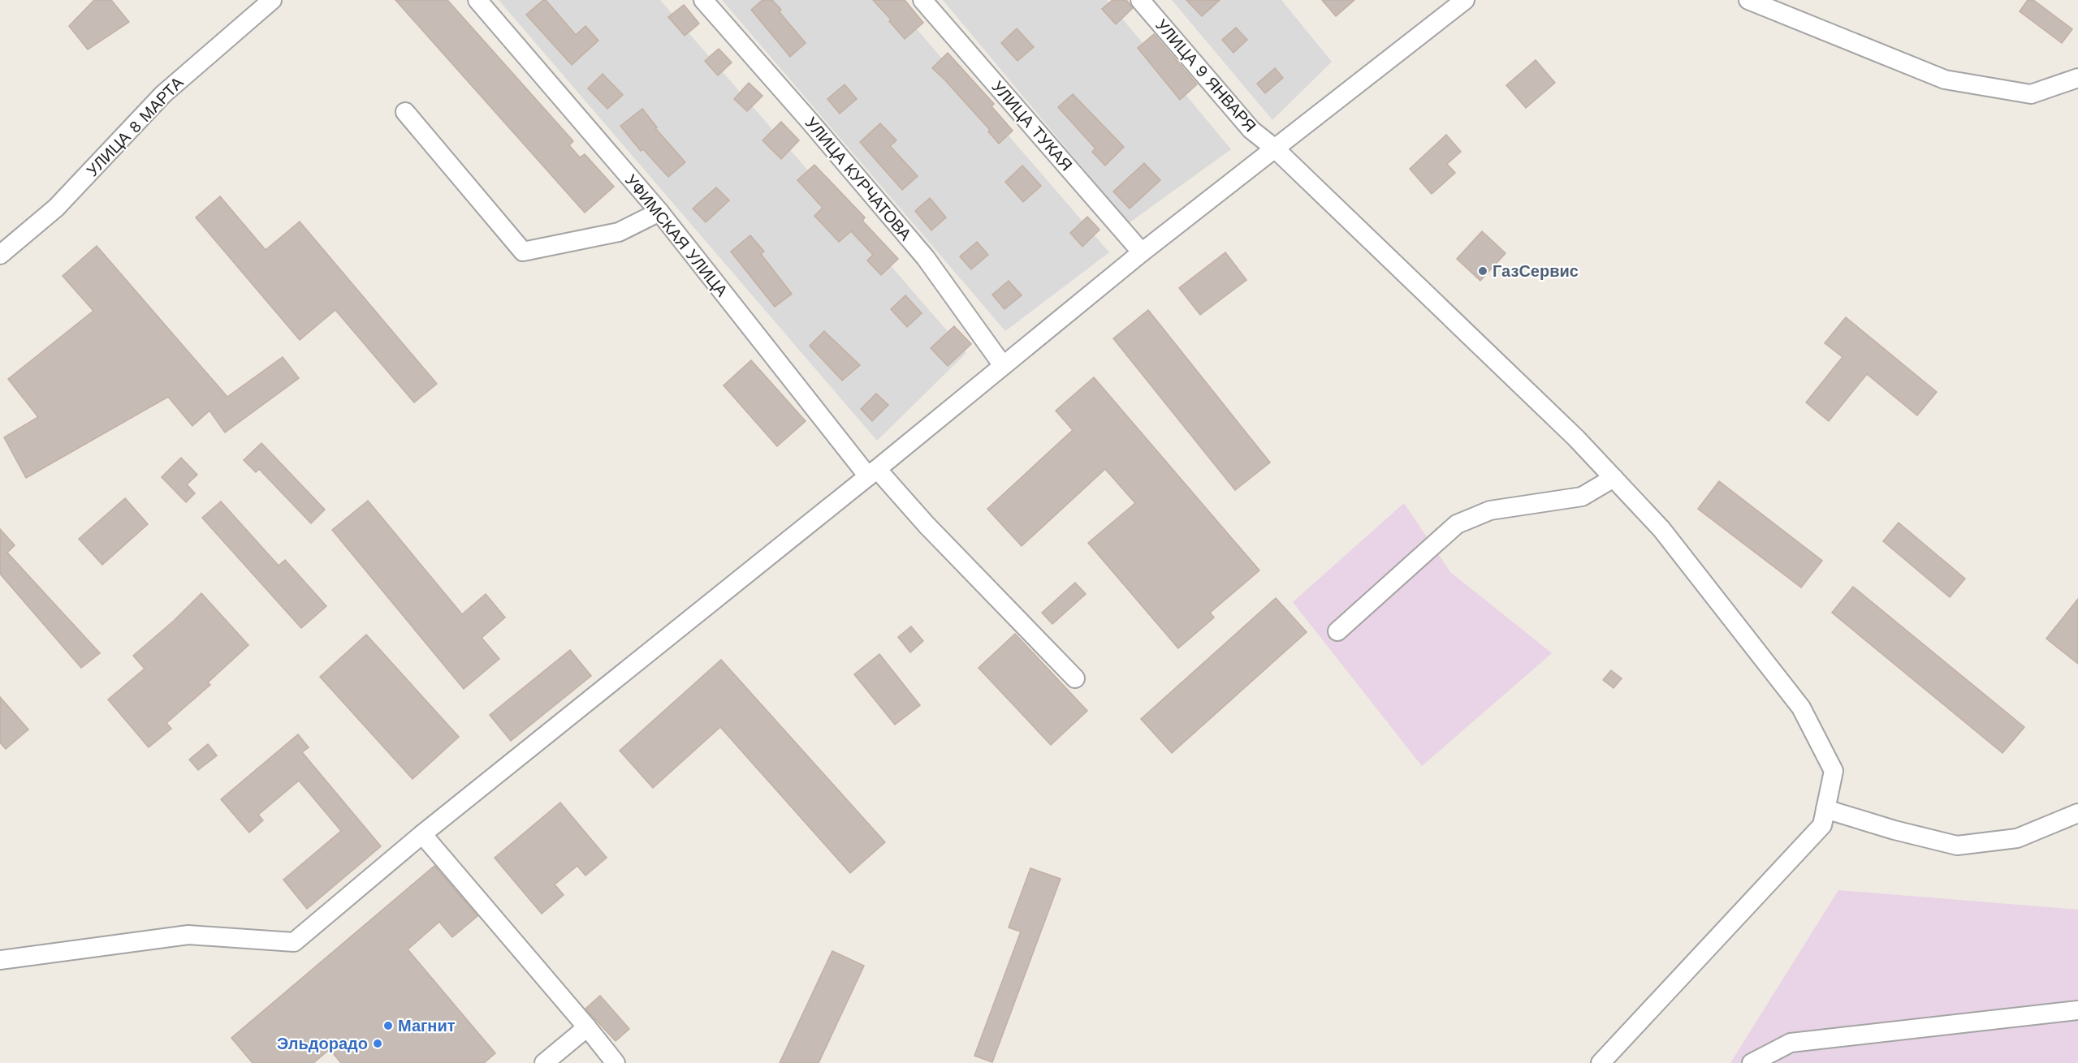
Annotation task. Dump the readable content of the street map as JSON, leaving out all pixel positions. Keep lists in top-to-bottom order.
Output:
{
  "streets": {
    "street": [
      "УЛИЦА 9 ЯНВАРЯ",
      "УЛИЦА ТУКАЯ",
      "УЛИЦА 8 МАРТА",
      "УЛИЦА КУРЧАТОВА",
      "УФИМСКАЯ УЛИЦА"
    ]
  },
  "places": ["ГазСервис", "Магнит", "Эльдорадо"]
}
